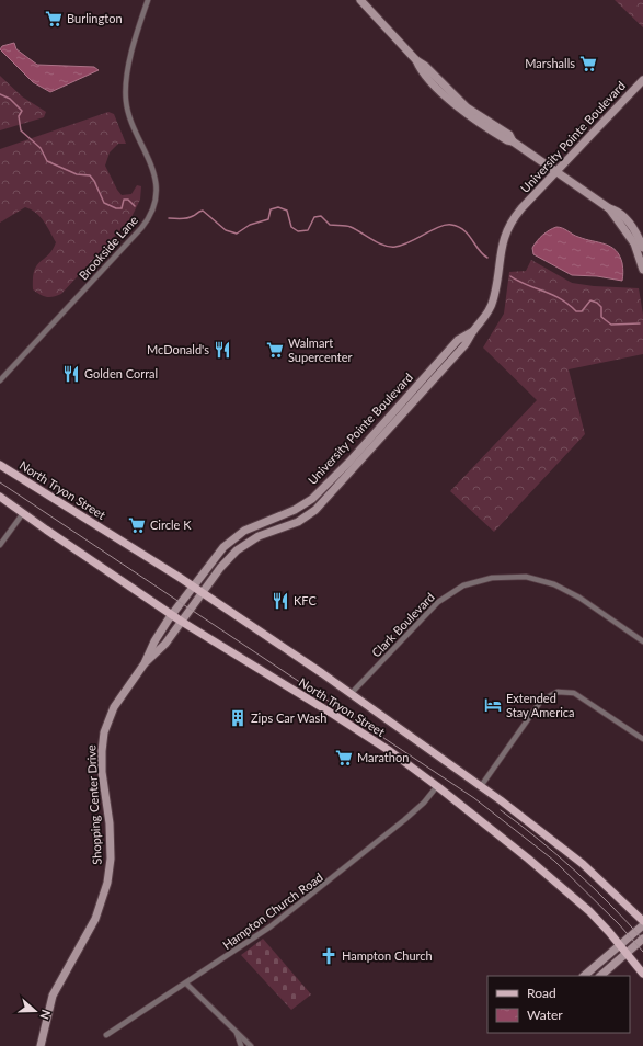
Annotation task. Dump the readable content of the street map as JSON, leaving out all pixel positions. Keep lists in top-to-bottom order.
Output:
{
  "streets": {
    "main road": ["North Tryon Street"],
    "street": [
      "University Pointe Boulevard",
      "Brookside Lane",
      "Clark Boulevard",
      "Shopping Center Drive",
      "Hampton Church Road"
    ]
  },
  "crossings": [
    ["University Pointe Boulevard", "North Tryon Street"],
    ["University Pointe Boulevard", "Shopping Center Drive"],
    ["North Tryon Street", "Clark Boulevard"],
    ["North Tryon Street", "Shopping Center Drive"],
    ["North Tryon Street", "Hampton Church Road"]
  ],
  "places": {
    "supermarket": [
      "Burlington",
      "Marshalls",
      "Walmart Supercenter",
      "Circle K",
      "Marathon"
    ],
    "restaurant": ["McDonald's", "Golden Corral", "KFC"],
    "hotel": ["Extended Stay America"],
    "building": ["Zips Car Wash"],
    "church": ["Hampton Church"]
  },
  "legend": ["Road", "Water"],
  "north": "right"
}
